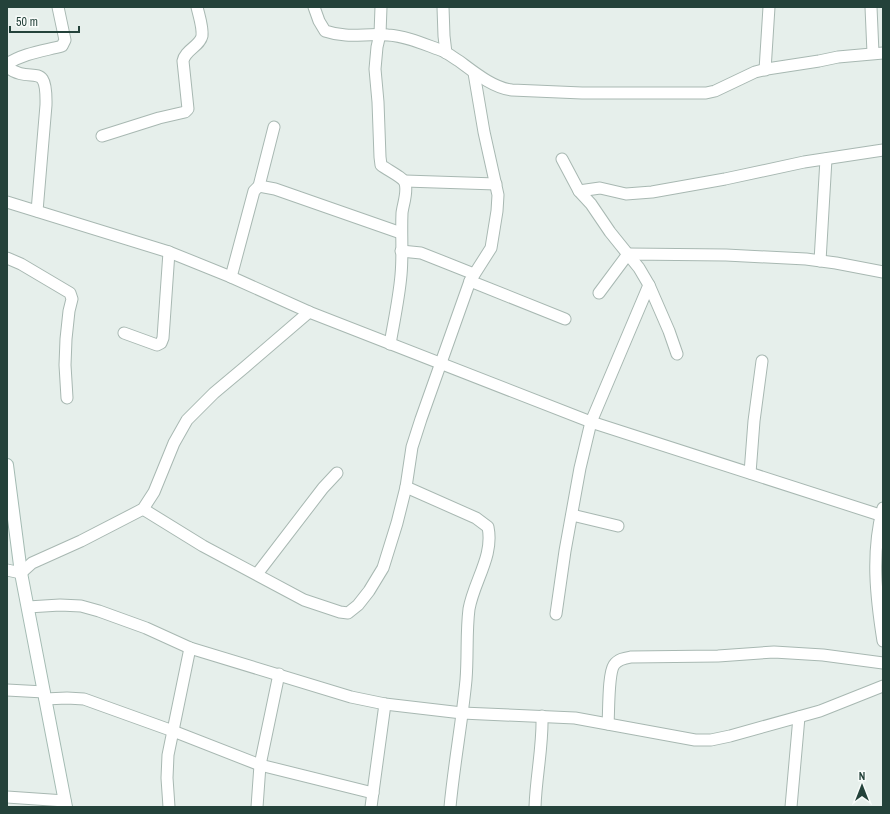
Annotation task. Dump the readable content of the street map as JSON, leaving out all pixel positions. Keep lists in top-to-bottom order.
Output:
{
  "scale_bar": "50 m",
  "north": "top"
}
